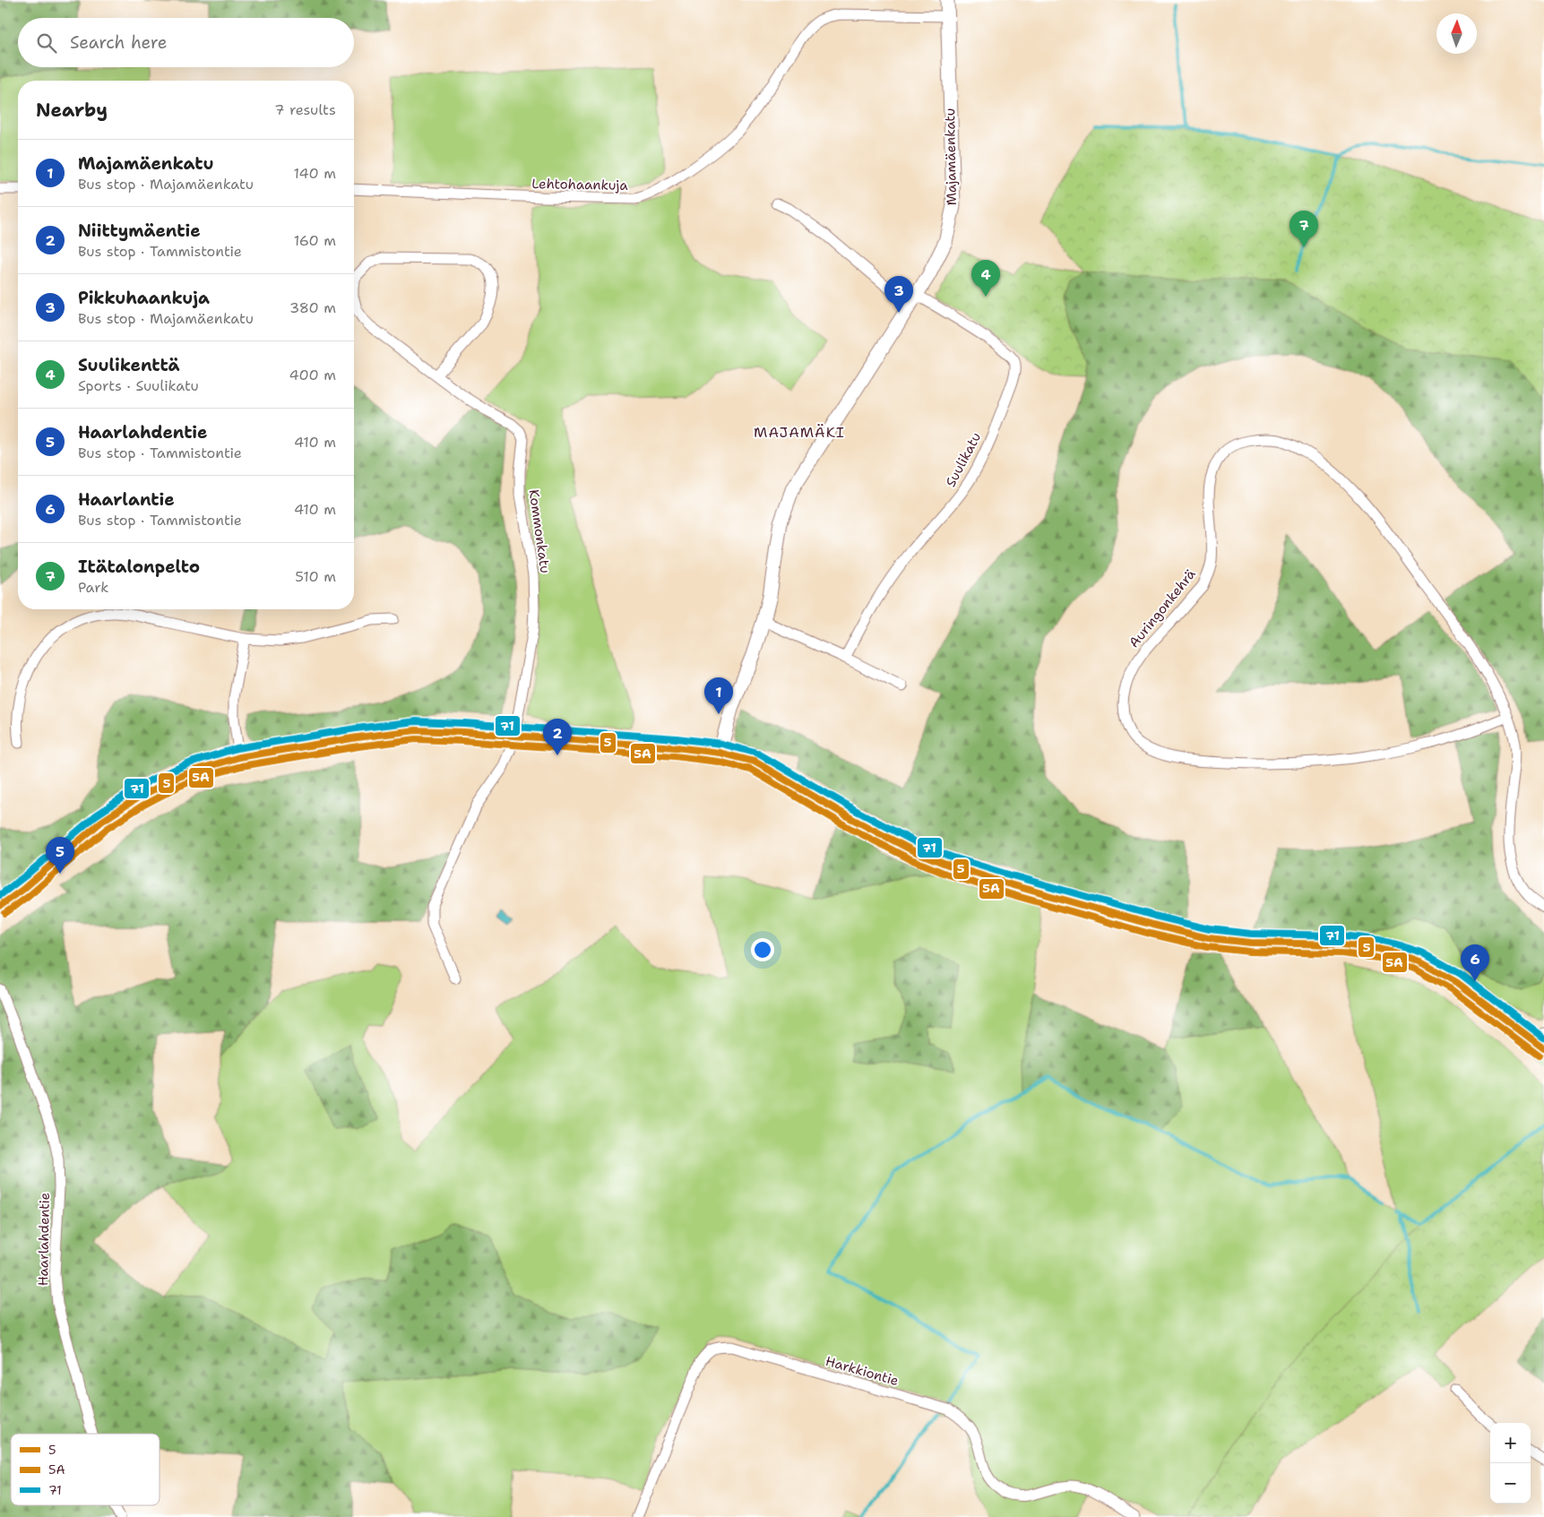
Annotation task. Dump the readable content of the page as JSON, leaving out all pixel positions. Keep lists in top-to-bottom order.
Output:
{
  "streets": {
    "street": [
      "Majamäenkatu",
      "Lehtohaankuja",
      "Suulikatu",
      "Kommonkatu",
      "Auringonkehrä",
      "Haarlahdentie",
      "Harkkiontie"
    ]
  },
  "crossings": [
    ["Majamäenkatu", "Lehtohaankuja"],
    ["Majamäenkatu", "Suulikatu"]
  ],
  "districts": ["MAJAMÄKI"],
  "lines": ["transit line 71", "transit line 5", "transit line 5A"],
  "legend": ["5", "5A", "71"],
  "north": "top",
  "page": {
    "search": "Search here",
    "heading": ["Nearby", "7 results"],
    "list": [
      {
        "mark": "1",
        "name": "Majamäenkatu",
        "note": "Bus stop · Majamäenkatu",
        "value": "140 m"
      },
      {
        "mark": "2",
        "name": "Niittymäentie",
        "note": "Bus stop · Tammistontie",
        "value": "160 m"
      },
      {
        "mark": "3",
        "name": "Pikkuhaankuja",
        "note": "Bus stop · Majamäenkatu",
        "value": "380 m"
      },
      {
        "mark": "4",
        "name": "Suulikenttä",
        "note": "Sports · Suulikatu",
        "value": "400 m"
      },
      {
        "mark": "5",
        "name": "Haarlahdentie",
        "note": "Bus stop · Tammistontie",
        "value": "410 m"
      },
      {
        "mark": "6",
        "name": "Haarlantie",
        "note": "Bus stop · Tammistontie",
        "value": "410 m"
      },
      {
        "mark": "7",
        "name": "Itätalonpelto",
        "note": "Park",
        "value": "510 m"
      }
    ],
    "pins": [
      "7",
      "4",
      "3",
      "1",
      "2",
      "5",
      "6"
    ],
    "map_buttons": ["+", "−"]
  }
}
